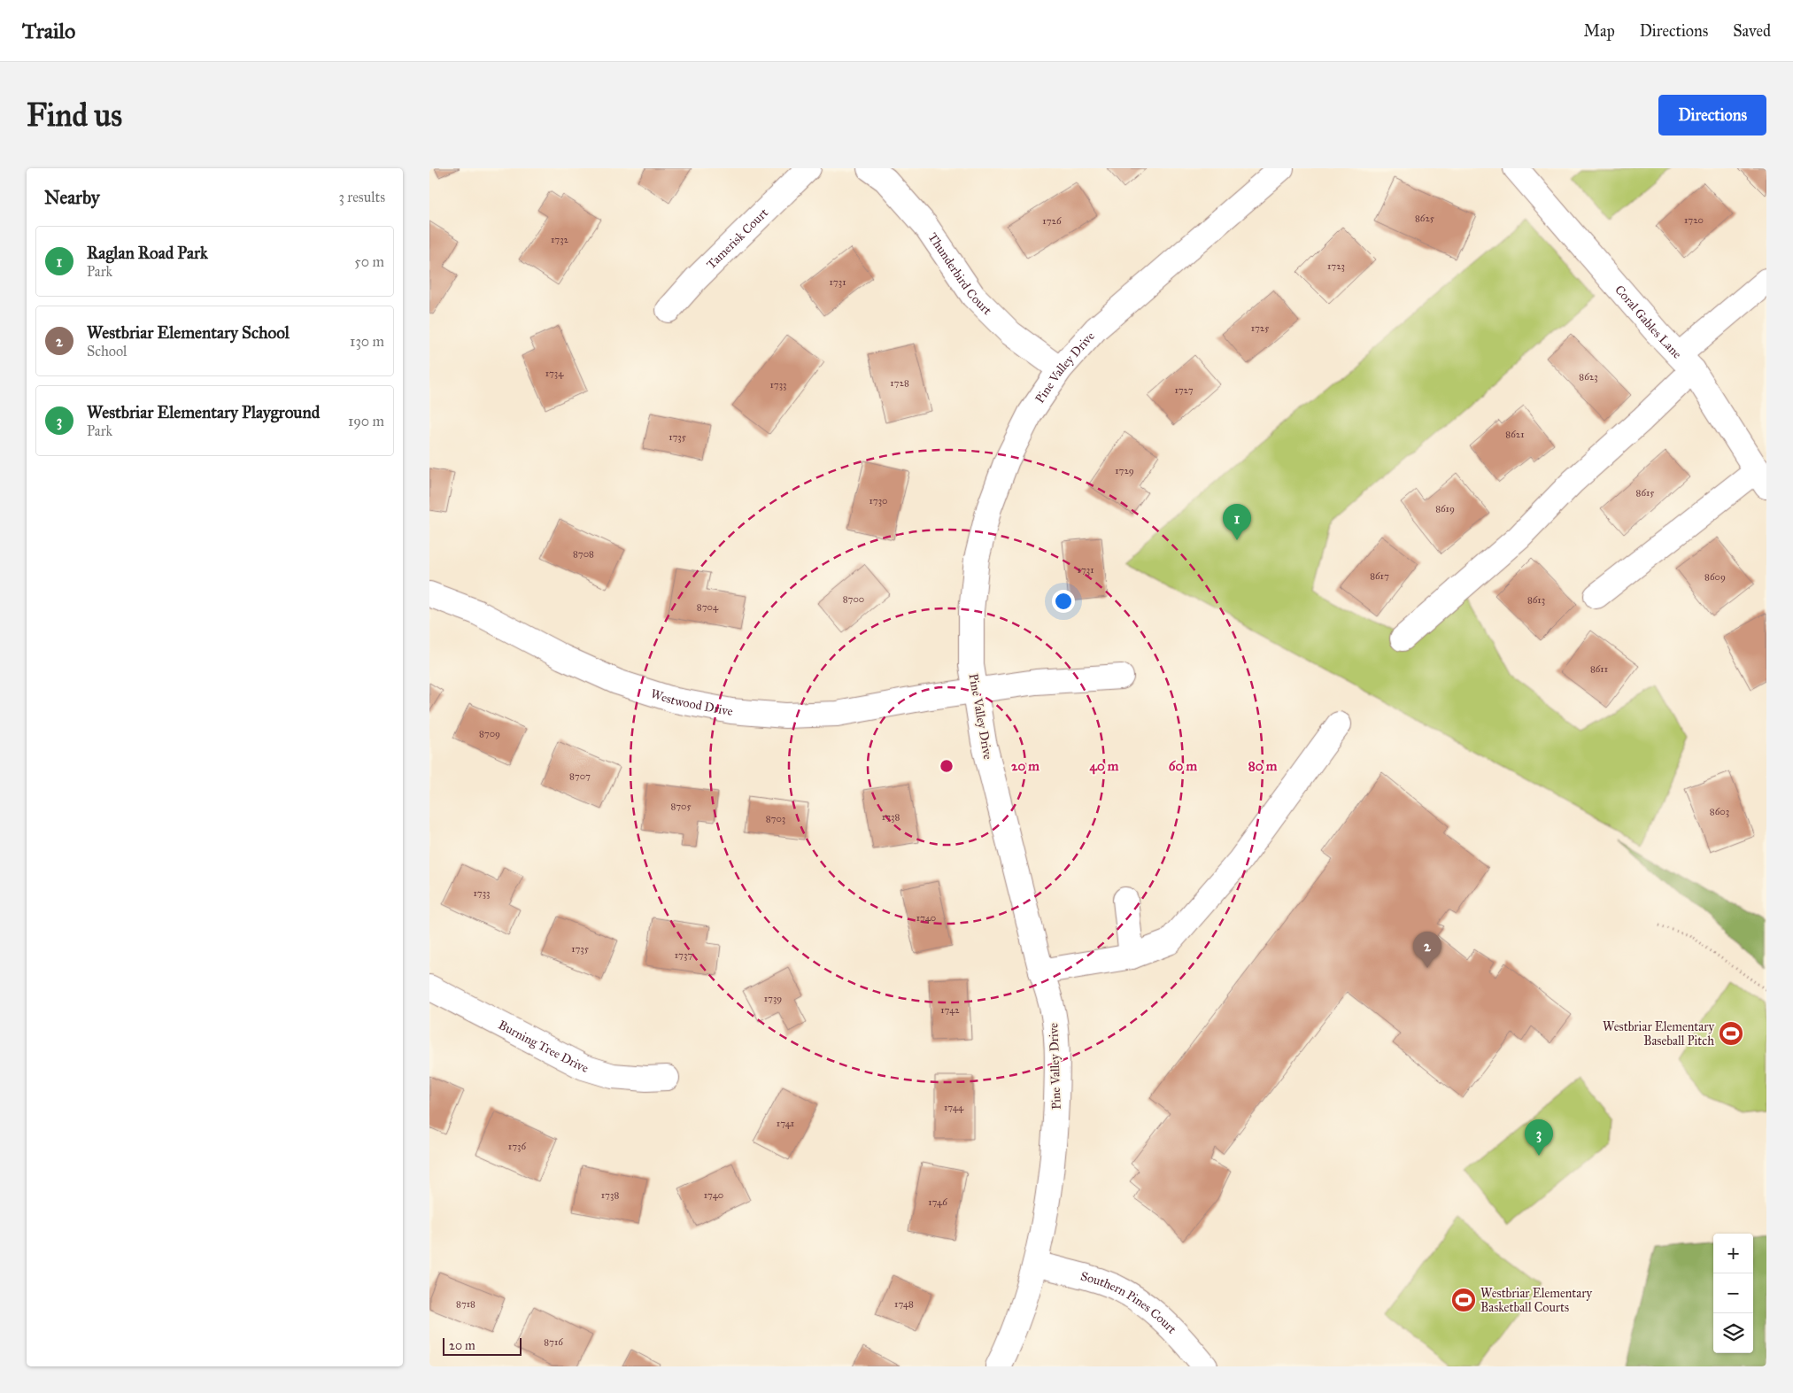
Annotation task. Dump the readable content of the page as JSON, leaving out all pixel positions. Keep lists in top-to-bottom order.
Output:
{
  "streets": {
    "street": [
      "Tamerisk Court",
      "Thunderbird Court",
      "Coral Gables Lane",
      "Pine Valley Drive",
      "Westwood Drive",
      "Burning Tree Drive",
      "Southern Pines Court"
    ]
  },
  "crossings": [
    ["Thunderbird Court", "Pine Valley Drive"],
    ["Pine Valley Drive", "Westwood Drive"],
    ["Pine Valley Drive", "Southern Pines Court"]
  ],
  "places": {
    "sports": ["Westbriar Elementary Baseball Pitch", "Westbriar Elementary Basketball Courts"]
  },
  "house_numbers": [
    "8625",
    "1720",
    "1726",
    "1732",
    "1723",
    "1731",
    "1725",
    "1734",
    "8623",
    "1728",
    "1733",
    "1727",
    "8621",
    "1735",
    "1729",
    "8615",
    "1730",
    "8619",
    "8708",
    "1731",
    "8617",
    "8609",
    "8700",
    "8613",
    "8704",
    "8611",
    "8709",
    "8707",
    "8705",
    "8603",
    "1738",
    "8703",
    "1733",
    "1740",
    "1735",
    "1737",
    "1739",
    "1742",
    "1744",
    "1741",
    "1736",
    "1738",
    "1740",
    "1746",
    "8718",
    "1748",
    "8716"
  ],
  "scale_bar": "20 m",
  "page": {
    "header": "Trailo",
    "nav": ["Map", "Directions", "Saved"],
    "buttons": "Directions",
    "title": "Find us",
    "heading": ["Nearby", "3 results"],
    "list": [
      {
        "mark": "1",
        "name": "Raglan Road Park",
        "note": "Park",
        "value": "50 m"
      },
      {
        "mark": "2",
        "name": "Westbriar Elementary School",
        "note": "School",
        "value": "130 m"
      },
      {
        "mark": "3",
        "name": "Westbriar Elementary Playground",
        "note": "Park",
        "value": "190 m"
      }
    ],
    "pins": ["1", "2", "3"],
    "map_buttons": ["+", "−"],
    "scale": "20 m"
  },
  "rings": [
    "20 m",
    "40 m",
    "60 m",
    "80 m"
  ]
}
